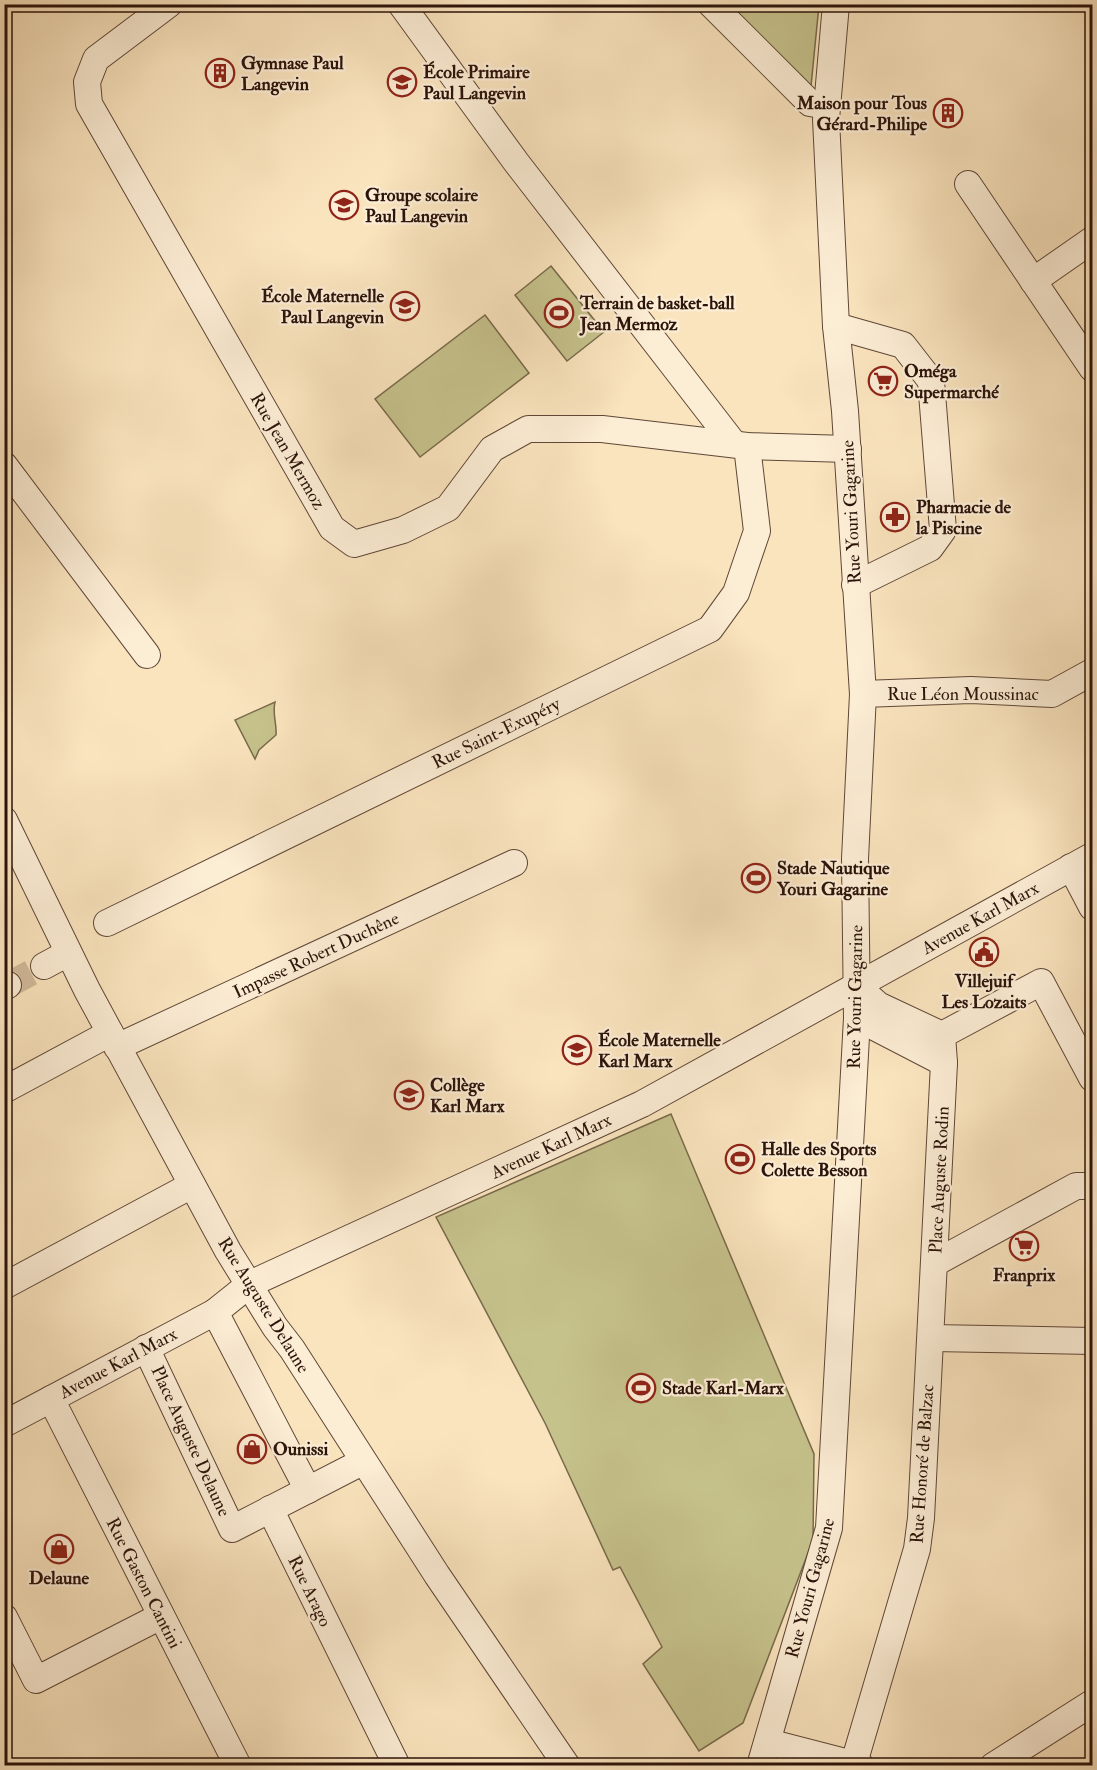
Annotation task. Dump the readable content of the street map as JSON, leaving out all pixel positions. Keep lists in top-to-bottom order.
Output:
{
  "streets": {
    "street": [
      "Rue Jean Mermoz",
      "Rue Youri Gagarine",
      "Rue Léon Moussinac",
      "Rue Saint-Exupéry",
      "Avenue Karl Marx",
      "Impasse Robert Duchêne",
      "Place Auguste Rodin",
      "Rue Auguste Delaune",
      "Place Auguste Delaune",
      "Rue Honoré de Balzac",
      "Rue Gaston Cantini",
      "Rue Arago"
    ]
  },
  "crossings": [
    ["Rue Jean Mermoz", "Rue Youri Gagarine"],
    ["Rue Jean Mermoz", "Rue Saint-Exupéry"],
    ["Rue Youri Gagarine", "Rue Léon Moussinac"],
    ["Rue Youri Gagarine", "Avenue Karl Marx"],
    ["Avenue Karl Marx", "Rue Auguste Delaune"],
    ["Avenue Karl Marx", "Place Auguste Delaune"],
    ["Avenue Karl Marx", "Rue Gaston Cantini"],
    ["Impasse Robert Duchêne", "Rue Auguste Delaune"],
    ["Place Auguste Rodin", "Rue Honoré de Balzac"],
    ["Place Auguste Delaune", "Rue Arago"]
  ],
  "places": {
    "building": ["Gymnase Paul Langevin", "Maison pour Tous Gérard-Philipe"],
    "school or university": [
      "École Primaire Paul Langevin",
      "Groupe scolaire Paul Langevin",
      "École Maternelle Paul Langevin",
      "École Maternelle Karl Marx",
      "Collège Karl Marx"
    ],
    "sports": [
      "Terrain de basket-ball Jean Mermoz",
      "Stade Nautique Youri Gagarine",
      "Halle des Sports Colette Besson",
      "Stade Karl-Marx"
    ],
    "supermarket": ["Oméga Supermarché", "Franprix"],
    "pharmacy": ["Pharmacie de la Piscine"],
    "public building": ["Villejuif Les Lozaits"],
    "shop": ["Ounissi", "Delaune"]
  }
}
